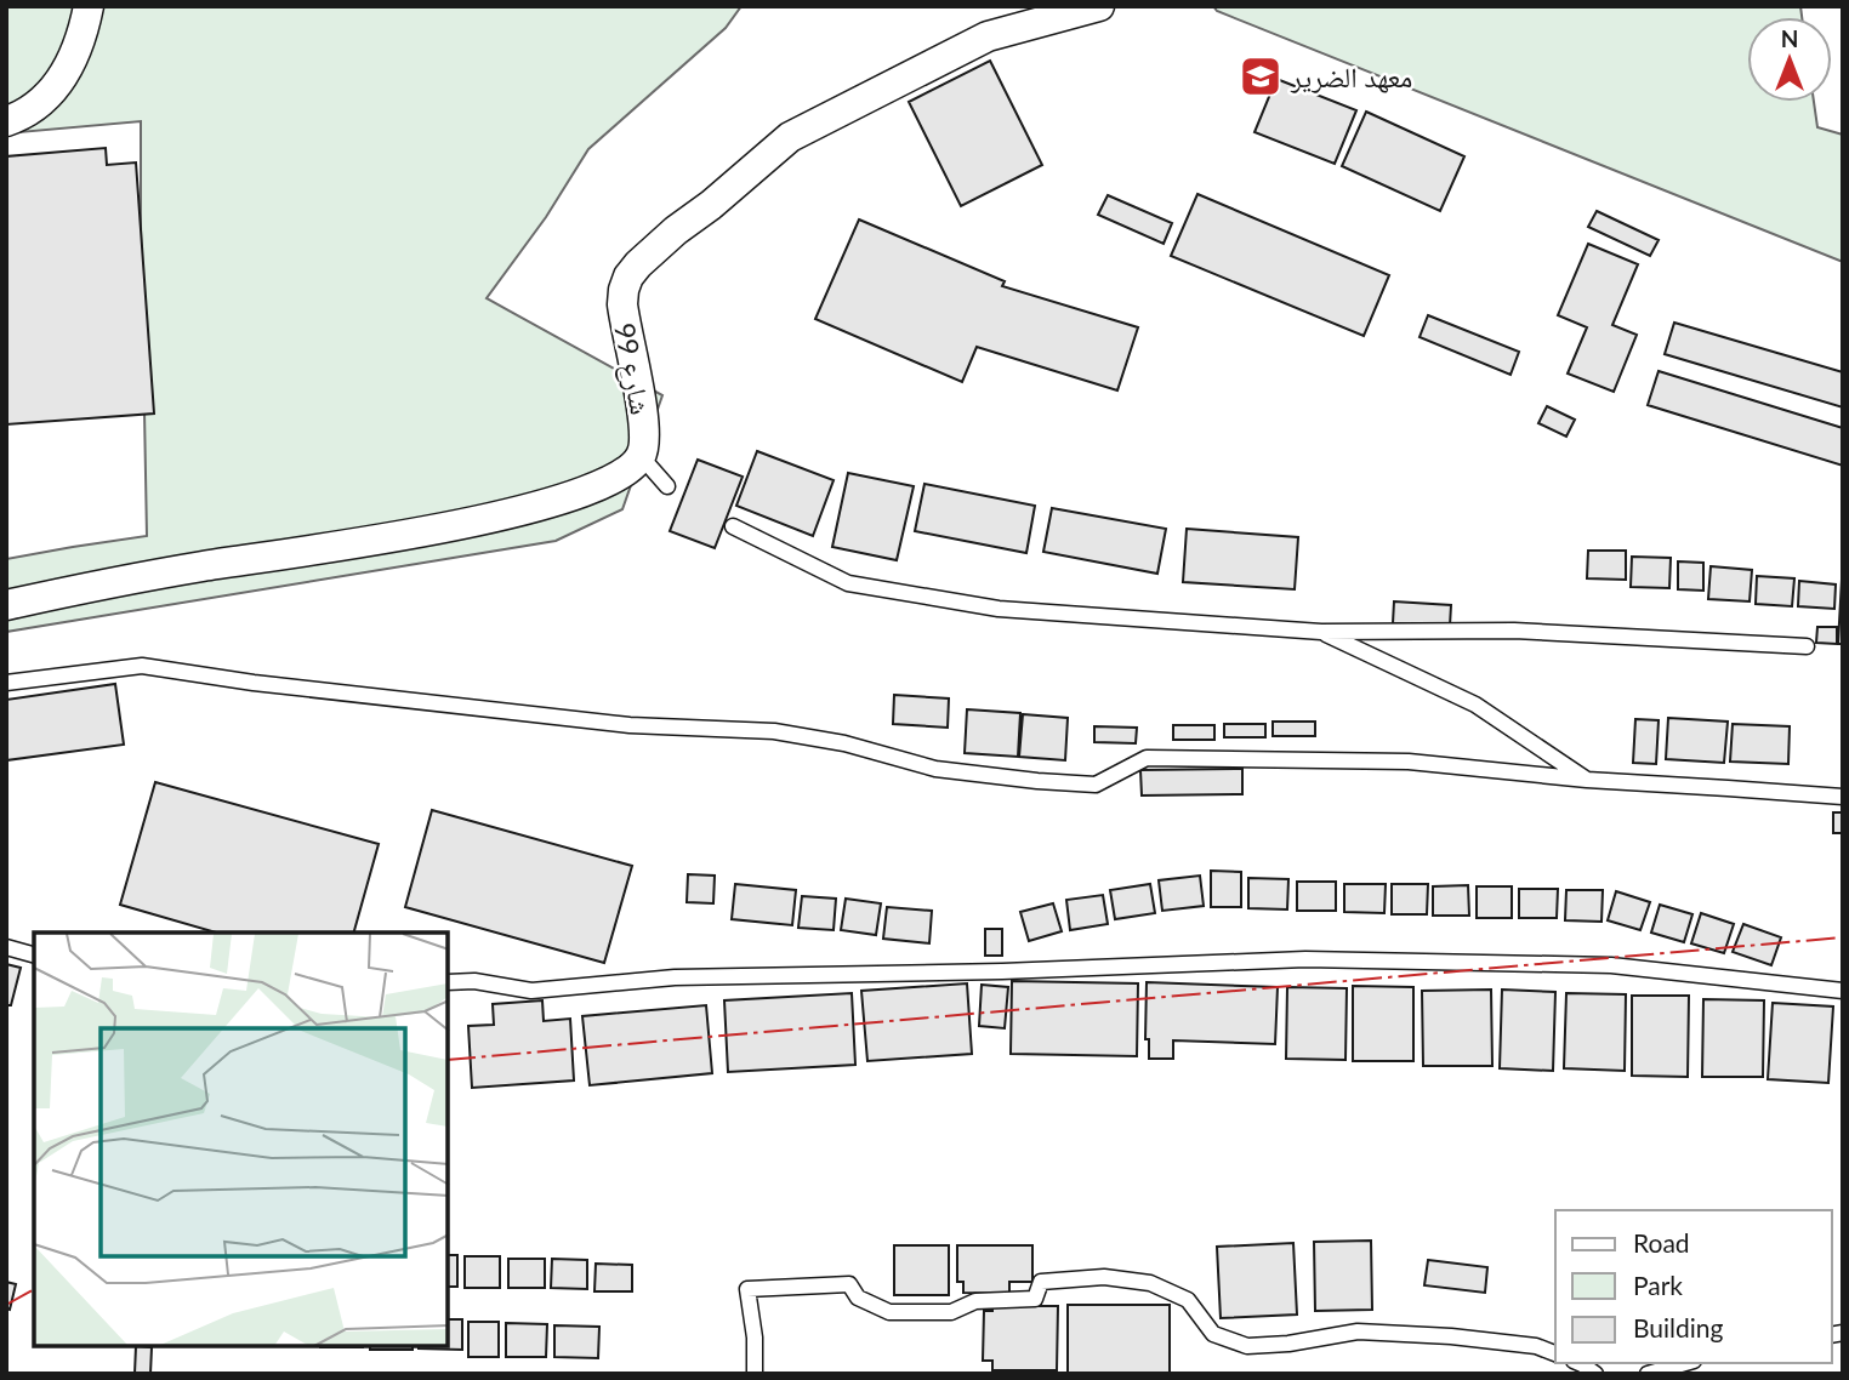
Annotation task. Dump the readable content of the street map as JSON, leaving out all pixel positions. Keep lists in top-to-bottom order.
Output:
{
  "streets": {
    "street": ["شارع 99"]
  },
  "places": {
    "school or university": ["معهد الضرير"]
  },
  "legend": ["Road", "Park", "Building"],
  "north": "top"
}
